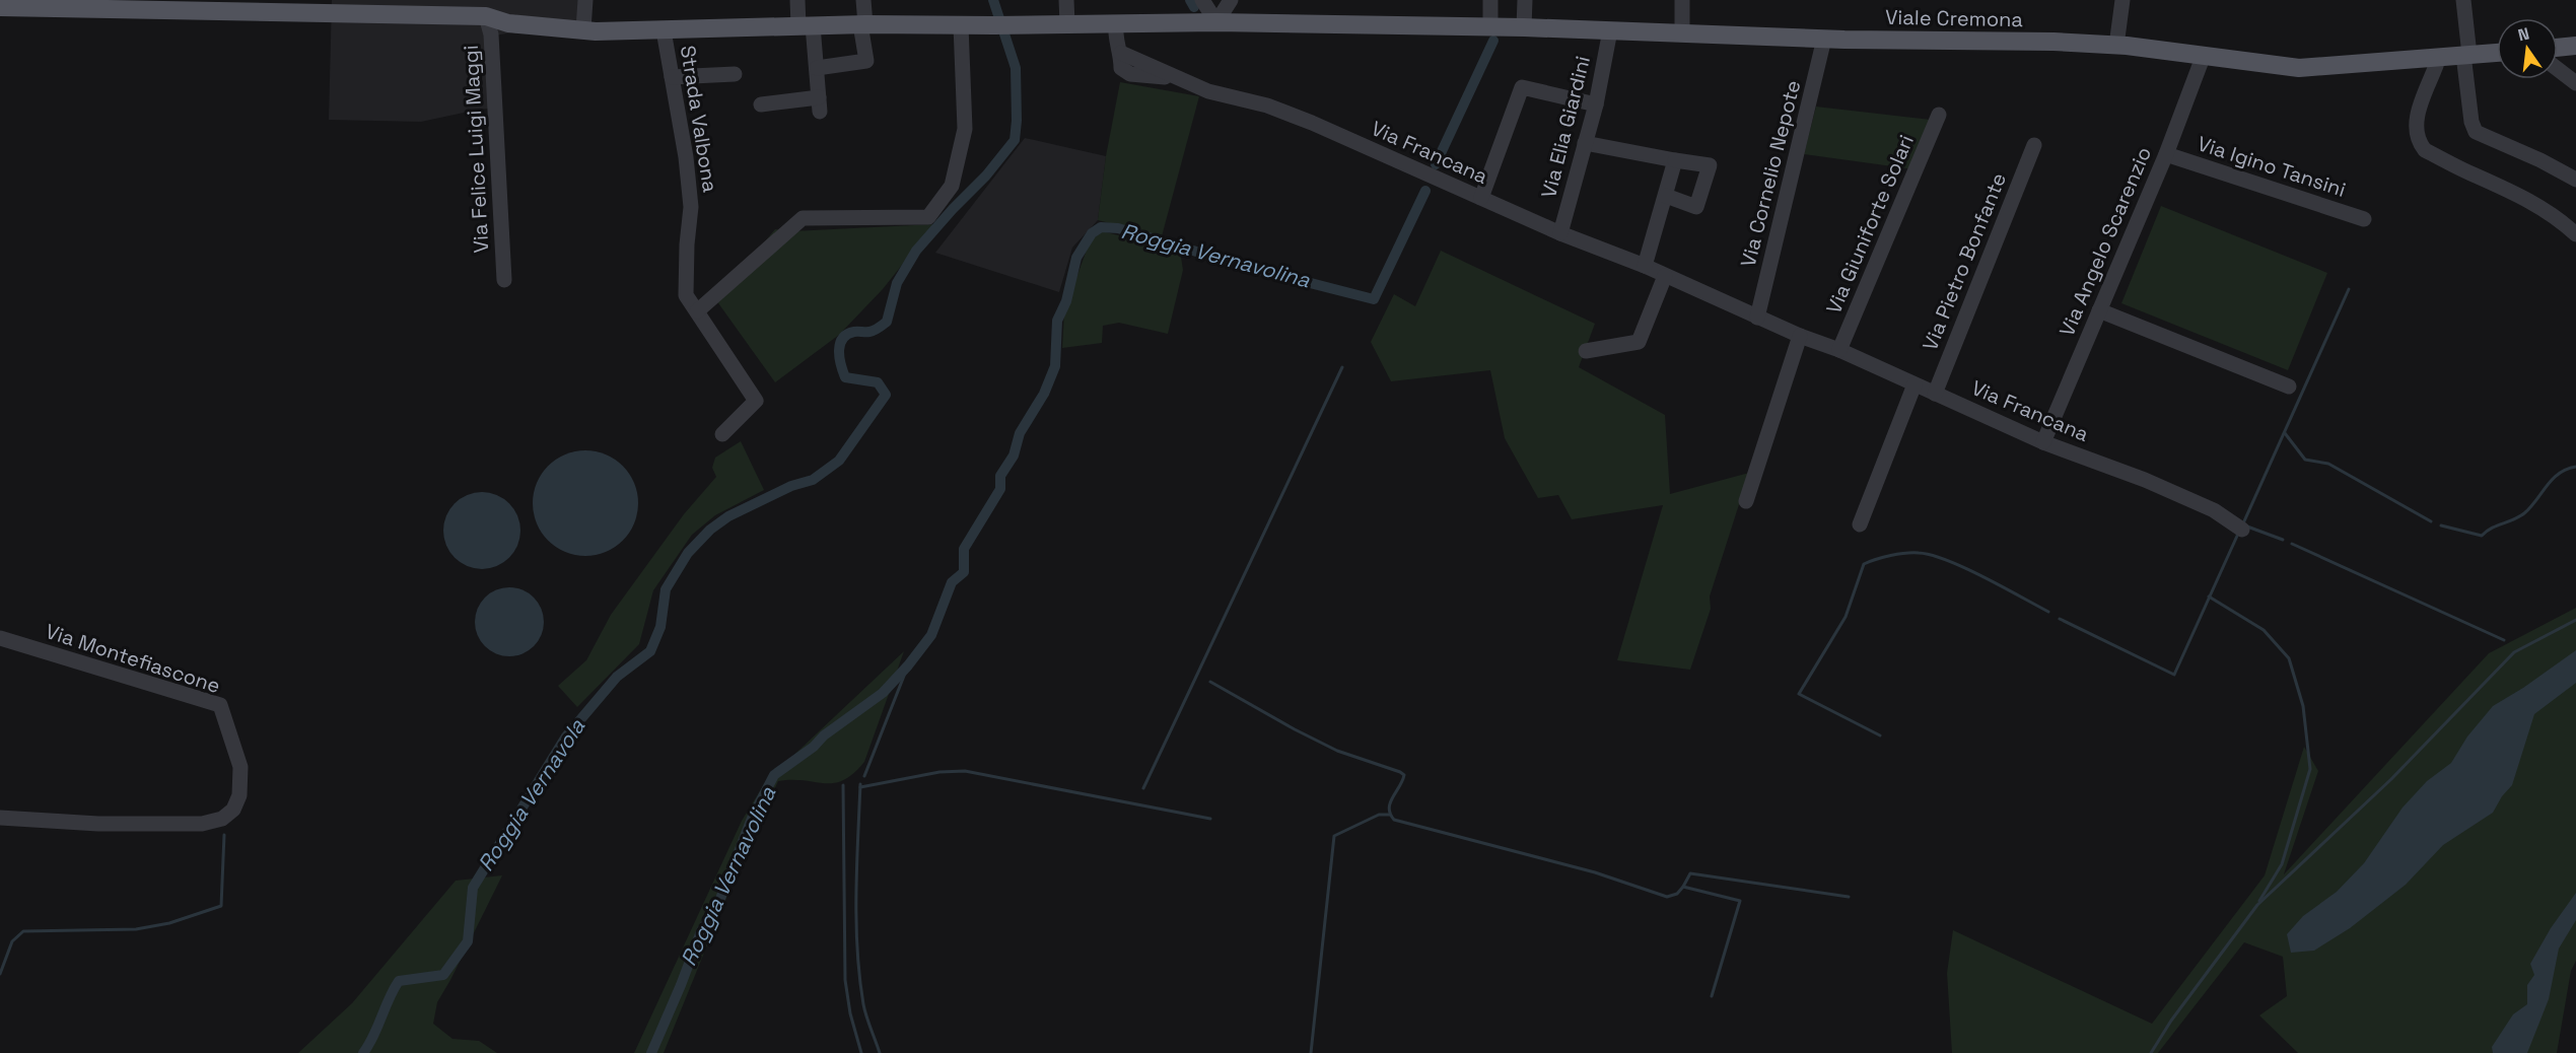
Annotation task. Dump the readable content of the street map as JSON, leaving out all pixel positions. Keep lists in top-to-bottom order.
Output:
{
  "streets": {
    "main road": ["Viale Cremona"],
    "street": [
      "Strada Valbona",
      "Via Elia Giardini",
      "Via Felice Luigi Maggi",
      "Via Francana",
      "Via Igino Tansini",
      "Via Cornelio Nepote",
      "Via Giuniforte Solari",
      "Via Angelo Scarenzio",
      "Via Pietro Bonfante",
      "Via Montefiascone"
    ]
  },
  "crossings": [
    ["Viale Cremona", "Strada Valbona"],
    ["Viale Cremona", "Via Elia Giardini"],
    ["Viale Cremona", "Via Felice Luigi Maggi"],
    ["Viale Cremona", "Via Francana"],
    ["Viale Cremona", "Via Cornelio Nepote"],
    ["Viale Cremona", "Via Angelo Scarenzio"],
    ["Via Elia Giardini", "Via Francana"],
    ["Via Francana", "Via Cornelio Nepote"],
    ["Via Francana", "Via Giuniforte Solari"],
    ["Via Francana", "Via Angelo Scarenzio"],
    ["Via Francana", "Via Pietro Bonfante"],
    ["Via Igino Tansini", "Via Angelo Scarenzio"]
  ],
  "water": ["Roggia Vernavolina", "Roggia Vernavola"],
  "north": "top"
}
